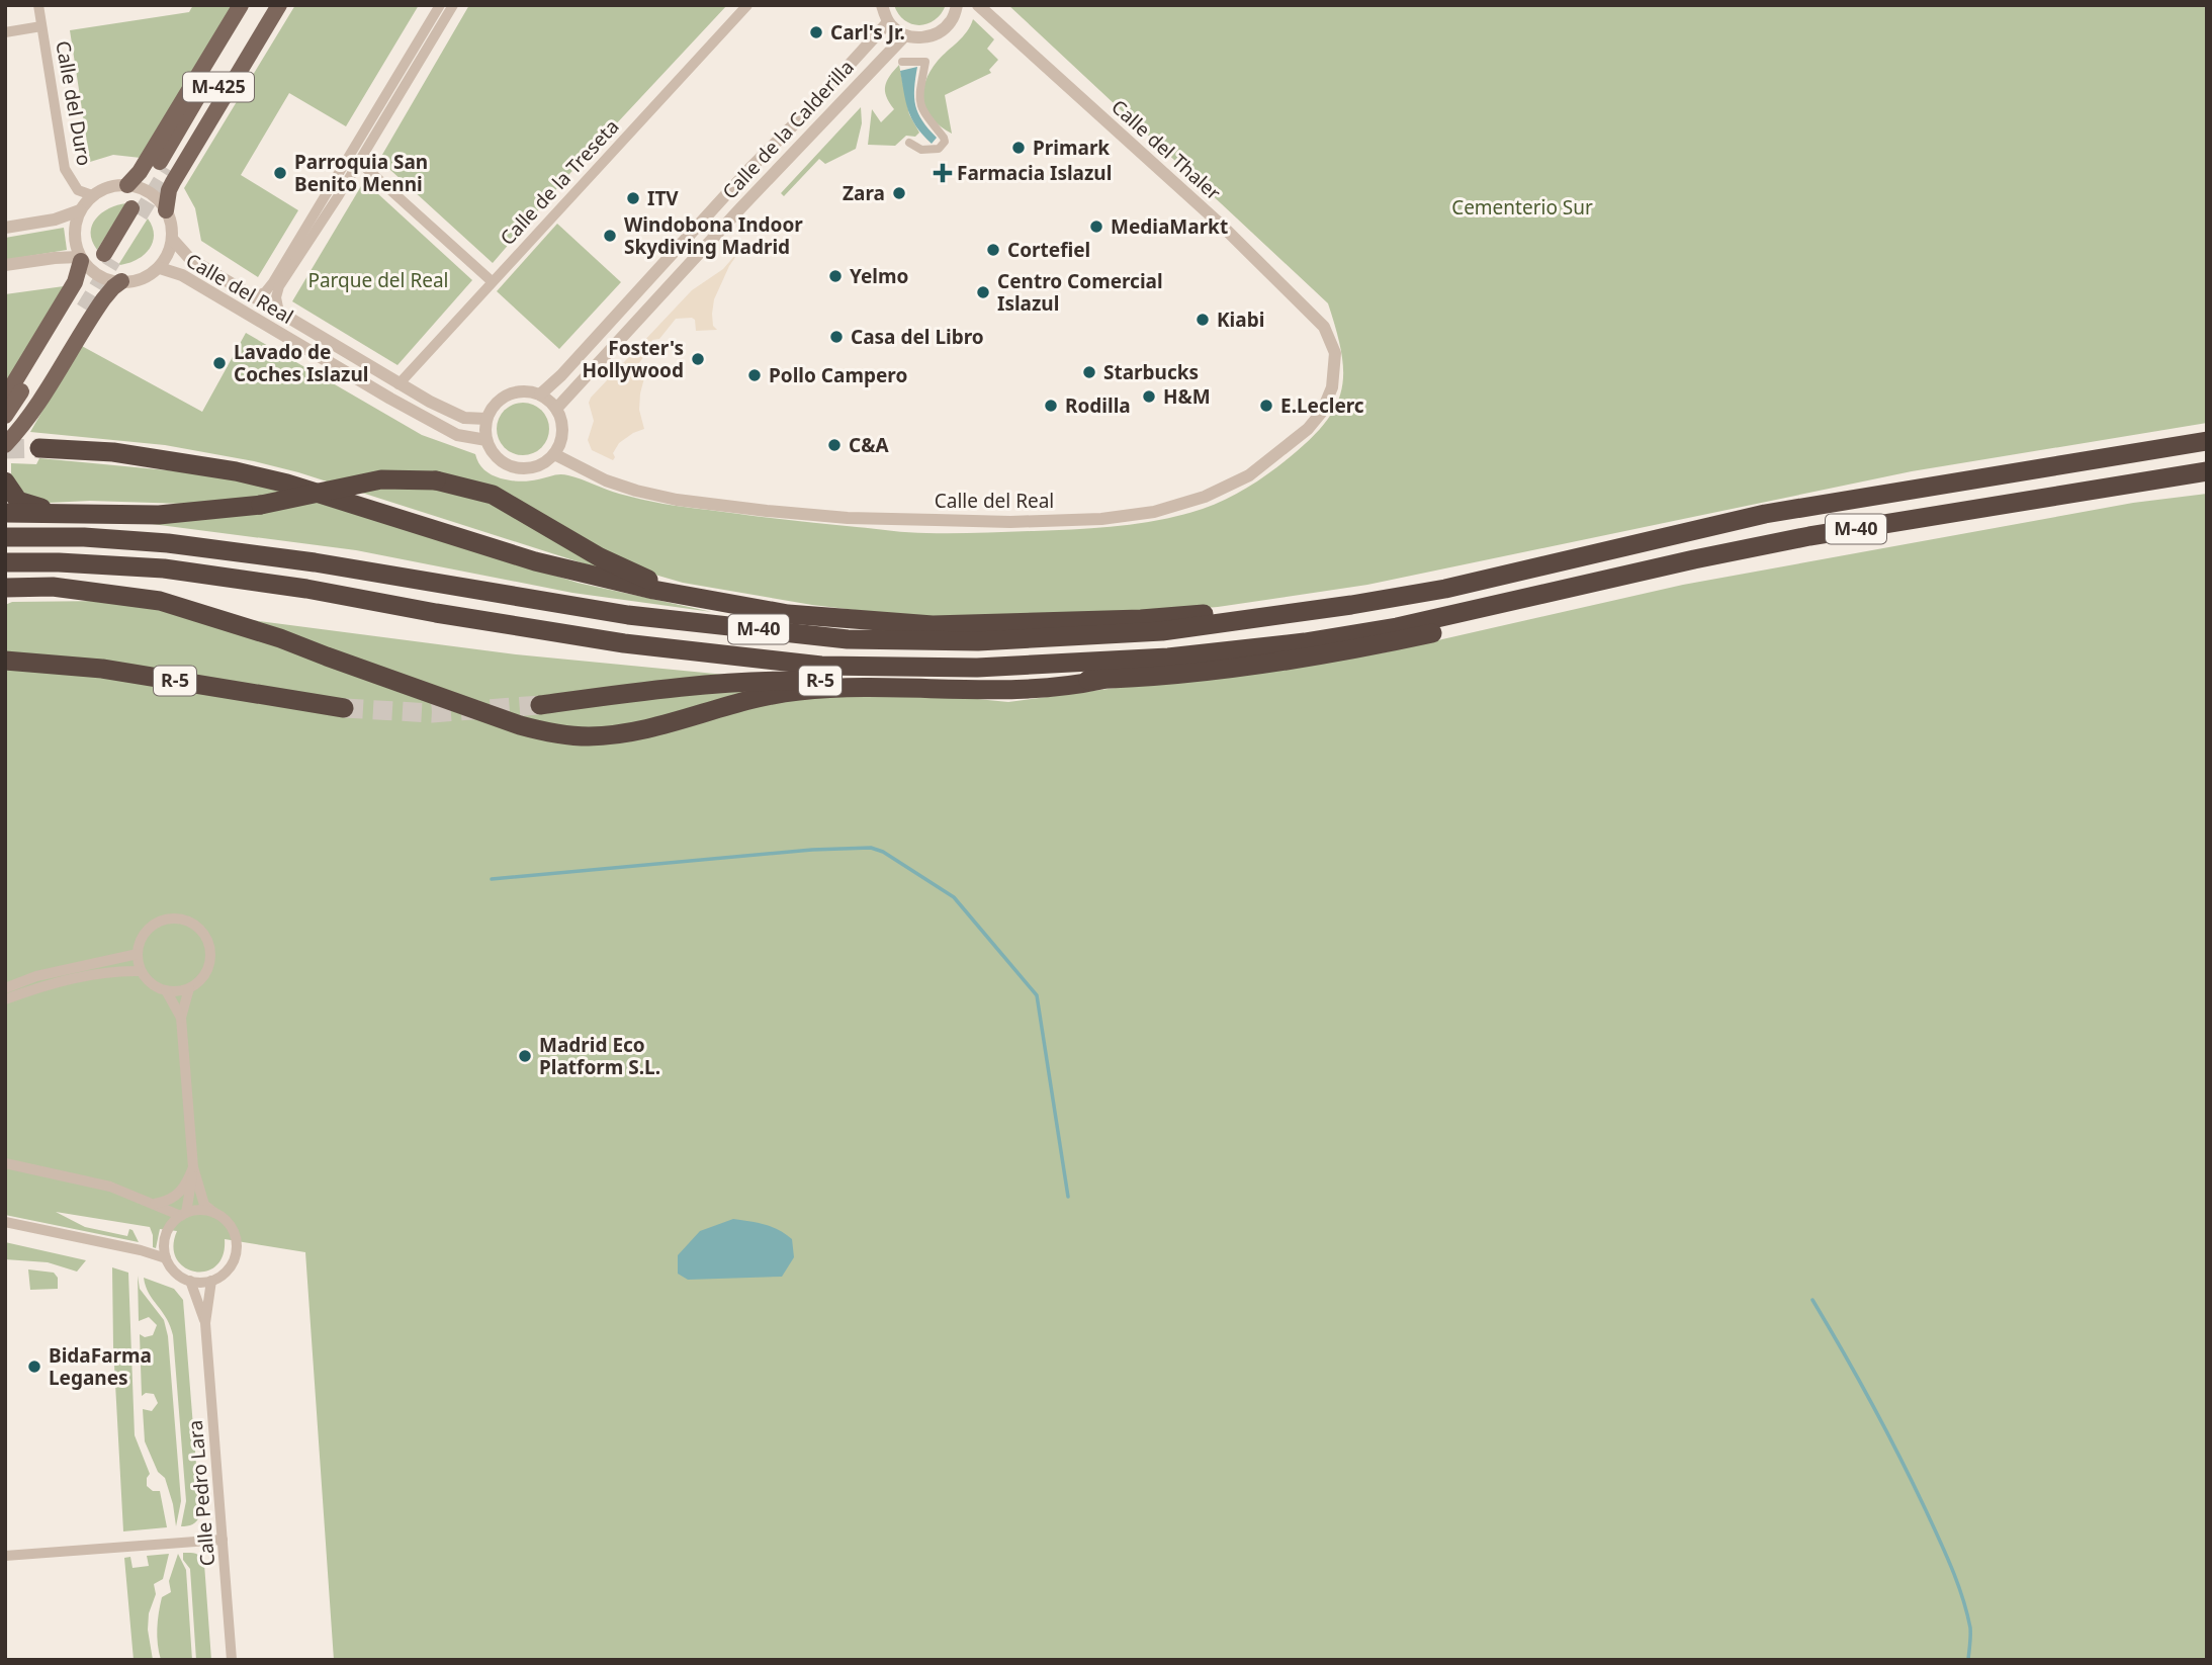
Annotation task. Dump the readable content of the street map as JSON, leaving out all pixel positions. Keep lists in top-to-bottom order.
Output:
{
  "streets": {
    "highway": ["M-40", "R-5"],
    "main road": ["M-425"],
    "street": [
      "Calle del Duro",
      "Calle de la Calderilla",
      "Calle del Thaler",
      "Calle de la Treseta",
      "Calle del Real",
      "Calle Pedro Lara"
    ]
  },
  "crossings": [
    ["Calle del Duro", "Calle del Real"],
    ["Calle de la Calderilla", "Calle del Real"],
    ["Calle del Thaler", "Calle del Real"],
    ["Calle de la Treseta", "Calle del Real"],
    ["M-40", "R-5"]
  ],
  "parks": ["Cementerio Sur", "Parque del Real"],
  "places": {
    "other": [
      "Carl's Jr.",
      "Primark",
      "Parroquia San Benito Menni",
      "Zara",
      "ITV",
      "MediaMarkt",
      "Windobona Indoor Skydiving Madrid",
      "Cortefiel",
      "Yelmo",
      "Centro Comercial Islazul",
      "Kiabi",
      "Casa del Libro",
      "Foster's Hollywood",
      "Lavado de Coches Islazul",
      "Starbucks",
      "Pollo Campero",
      "H&M",
      "Rodilla",
      "E.Leclerc",
      "C&A",
      "Madrid Eco Platform S.L.",
      "BidaFarma Leganes"
    ],
    "health": ["Farmacia Islazul"]
  }
}
